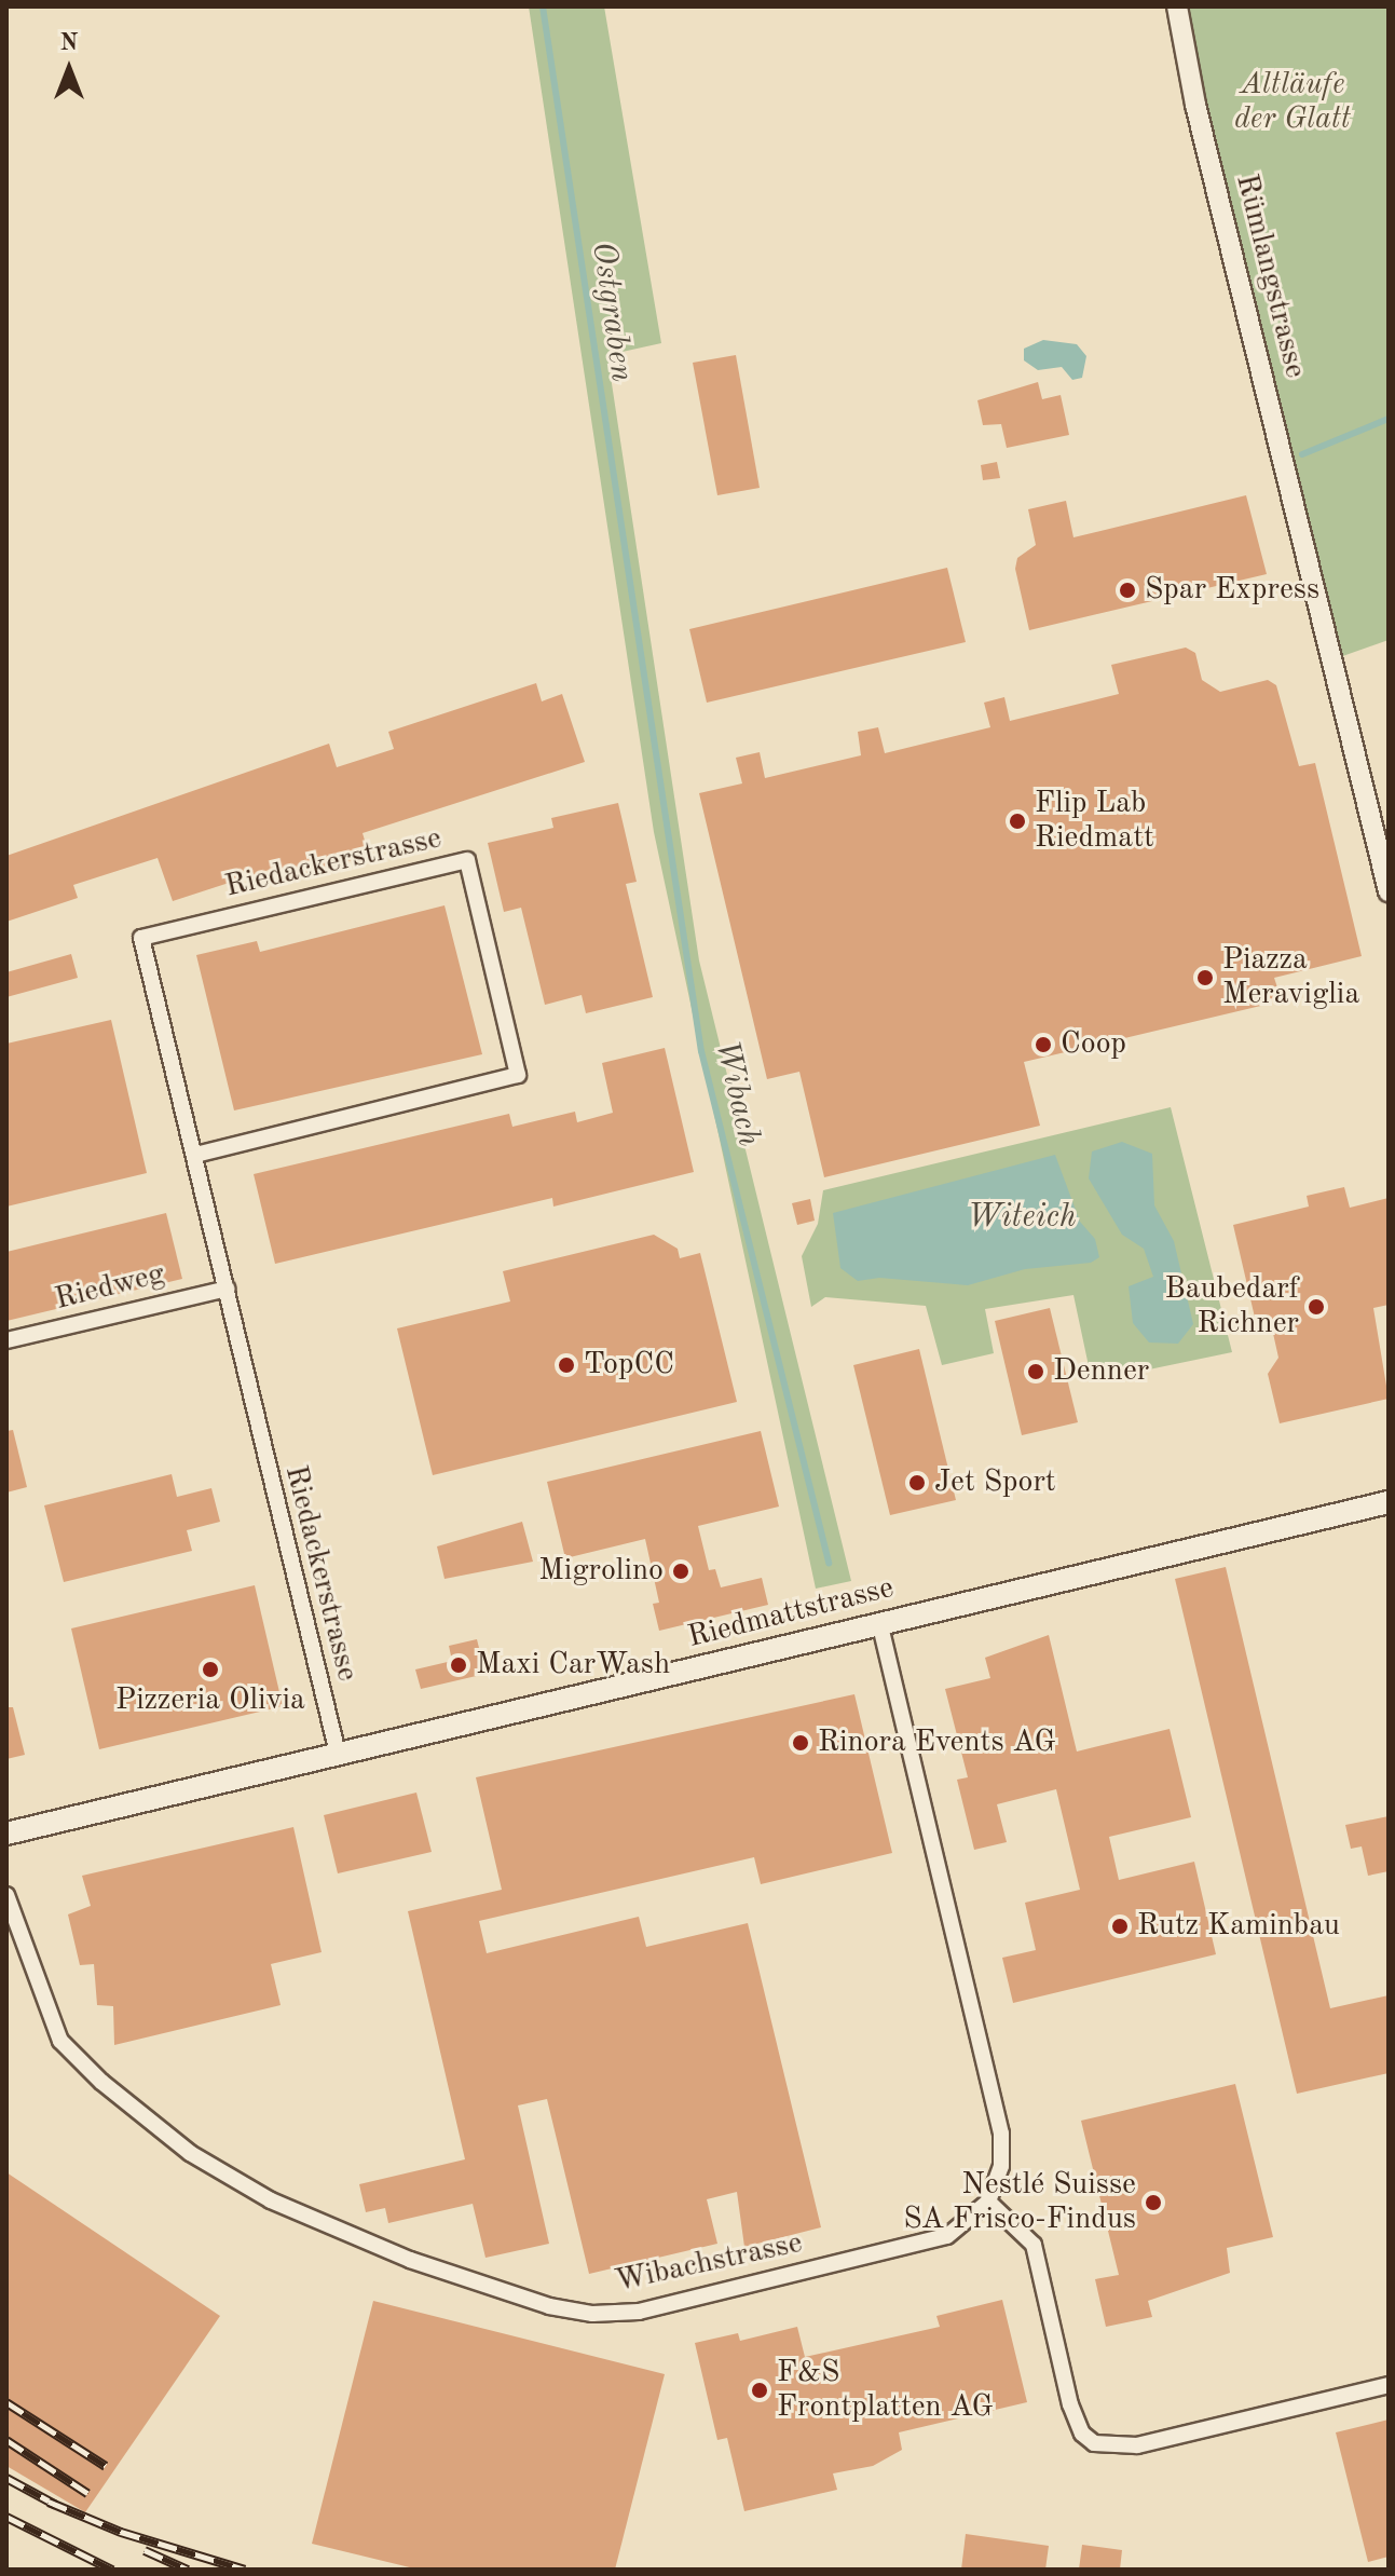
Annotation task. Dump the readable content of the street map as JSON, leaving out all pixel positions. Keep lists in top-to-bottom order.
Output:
{
  "streets": {
    "main road": ["Riedmattstrasse"],
    "street": [
      "Rümlangstrasse",
      "Riedackerstrasse",
      "Riedweg",
      "Wibachstrasse"
    ]
  },
  "crossings": [
    ["Riedackerstrasse", "Riedweg"],
    ["Riedackerstrasse", "Riedmattstrasse"]
  ],
  "water": ["Ostgraben", "Wibach", "Witeich"],
  "parks": ["Altläufe der Glatt"],
  "places": [
    "Spar Express",
    "Flip Lab Riedmatt",
    "Piazza Meraviglia",
    "Coop",
    "Baubedarf Richner",
    "TopCC",
    "Denner",
    "Jet Sport",
    "Migrolino",
    "Maxi CarWash",
    "Pizzeria Olivia",
    "Rinora Events AG",
    "Rutz Kaminbau",
    "Nestlé Suisse SA Frisco-Findus",
    "F&S Frontplatten AG"
  ],
  "north": "top"
}
